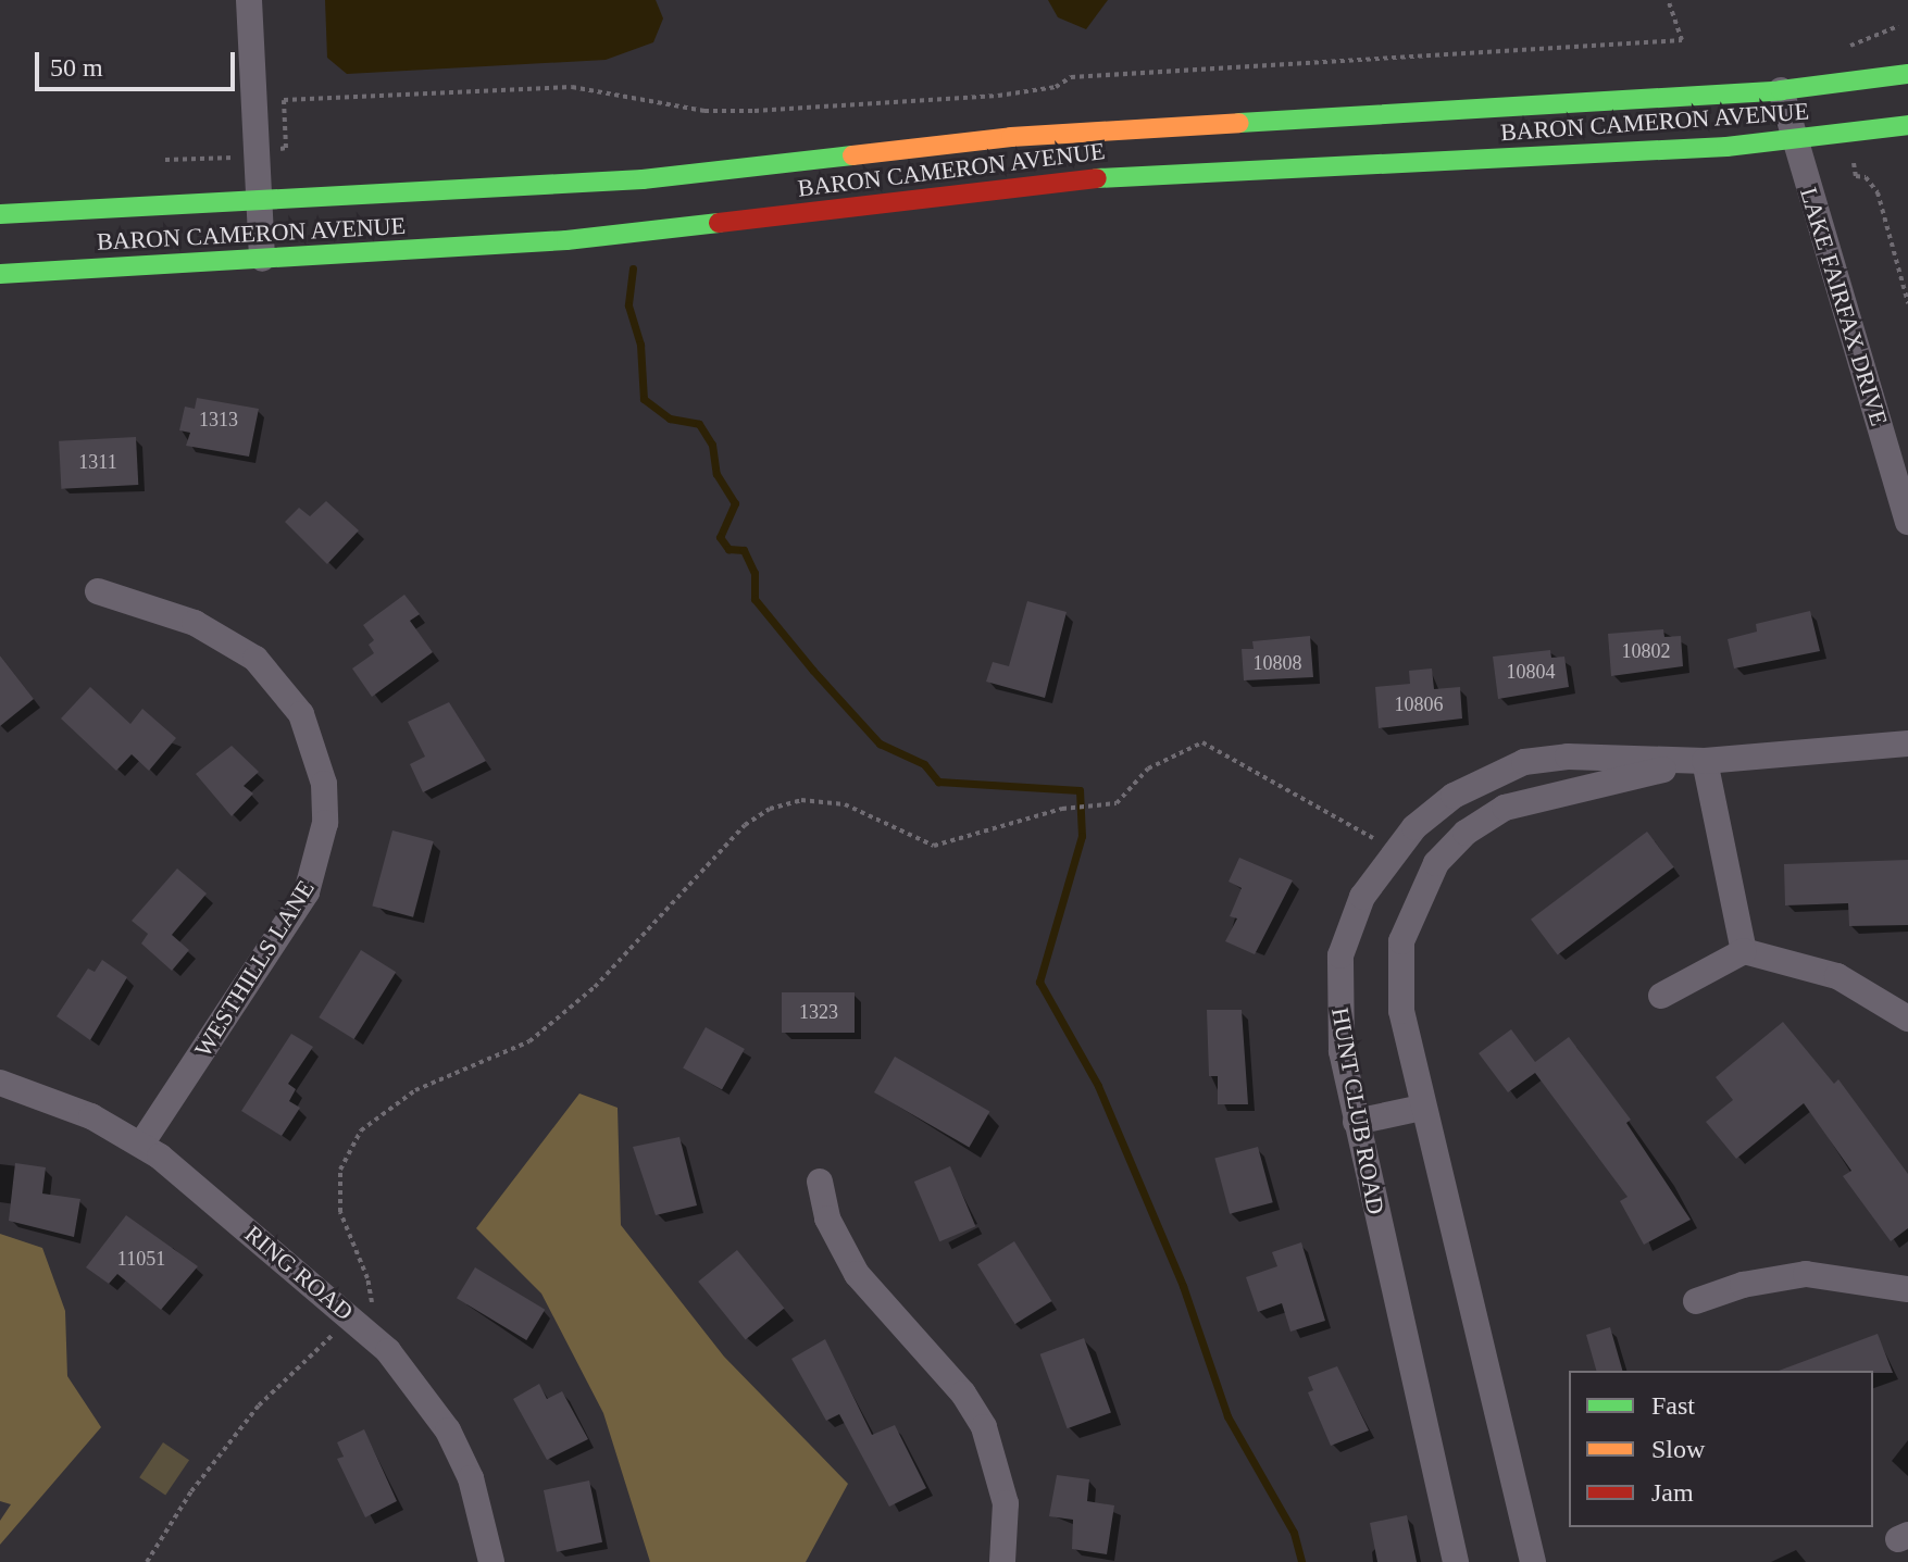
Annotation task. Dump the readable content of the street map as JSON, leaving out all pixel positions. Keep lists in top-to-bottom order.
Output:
{
  "streets": {
    "main road": ["BARON CAMERON AVENUE"],
    "street": [
      "LAKE FAIRFAX DRIVE",
      "WESTHILLS LANE",
      "HUNT CLUB ROAD",
      "RING ROAD"
    ]
  },
  "crossings": [
    ["BARON CAMERON AVENUE", "LAKE FAIRFAX DRIVE"],
    ["WESTHILLS LANE", "RING ROAD"]
  ],
  "house_numbers": [
    "1313",
    "1311",
    "10802",
    "10808",
    "10804",
    "10806",
    "1323",
    "11051"
  ],
  "legend": ["Fast", "Slow", "Jam"],
  "scale_bar": "50 m"
}
